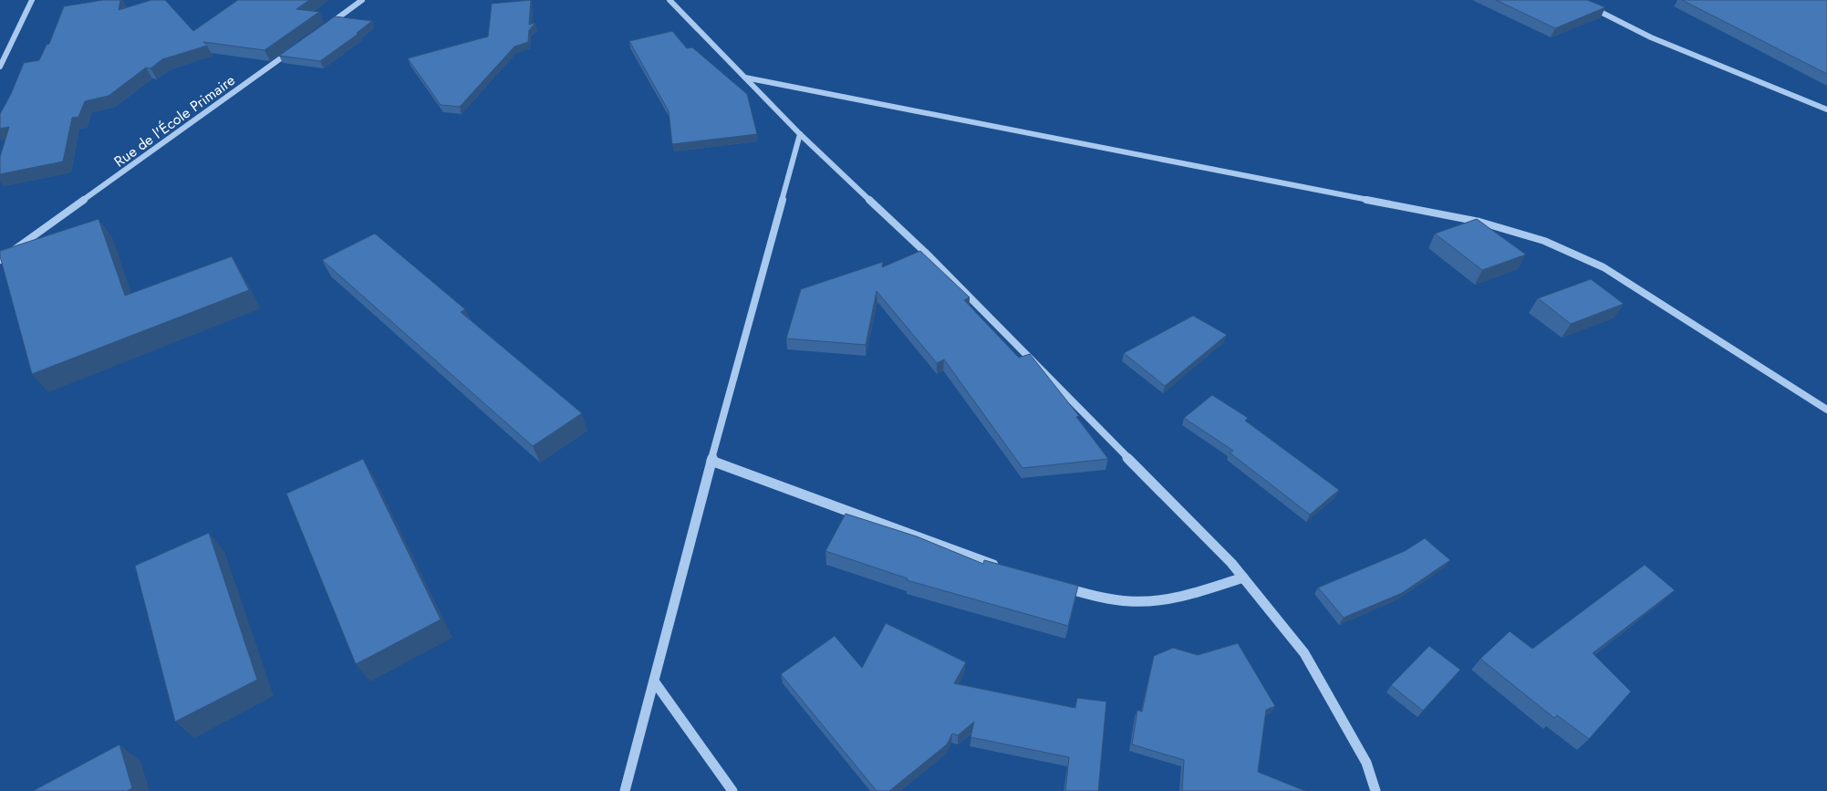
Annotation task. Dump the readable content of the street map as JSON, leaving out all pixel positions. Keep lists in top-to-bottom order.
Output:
{
  "streets": {
    "street": ["Rue de l'École Primaire"]
  }
}
